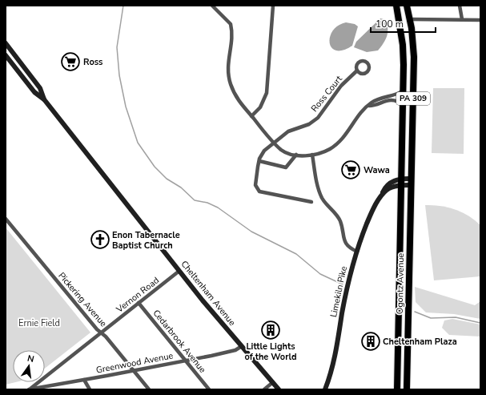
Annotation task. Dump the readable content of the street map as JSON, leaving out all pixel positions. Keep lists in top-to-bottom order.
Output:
{
  "streets": {
    "highway": ["PA 309", "Ogontz Avenue"],
    "main road": ["Limekiln Pike", "Cheltenham Avenue"],
    "street": [
      "Ross Court",
      "Vernon Road",
      "Pickering Avenue",
      "Cedarbrook Avenue",
      "Greenwood Avenue"
    ]
  },
  "crossings": [
    ["PA 309", "Ogontz Avenue"],
    ["PA 309", "Limekiln Pike"],
    ["Ogontz Avenue", "Limekiln Pike"],
    ["Cheltenham Avenue", "Vernon Road"],
    ["Cheltenham Avenue", "Greenwood Avenue"],
    ["Vernon Road", "Pickering Avenue"],
    ["Vernon Road", "Cedarbrook Avenue"],
    ["Vernon Road", "Greenwood Avenue"],
    ["Pickering Avenue", "Greenwood Avenue"],
    ["Cedarbrook Avenue", "Greenwood Avenue"]
  ],
  "parks": ["Ernie Field"],
  "places": {
    "supermarket": ["Ross", "Wawa"],
    "church": ["Enon Tabernacle Baptist Church"],
    "building": ["Little Lights of the World", "Cheltenham Plaza"]
  },
  "scale_bar": "100 m",
  "north": "top"
}
